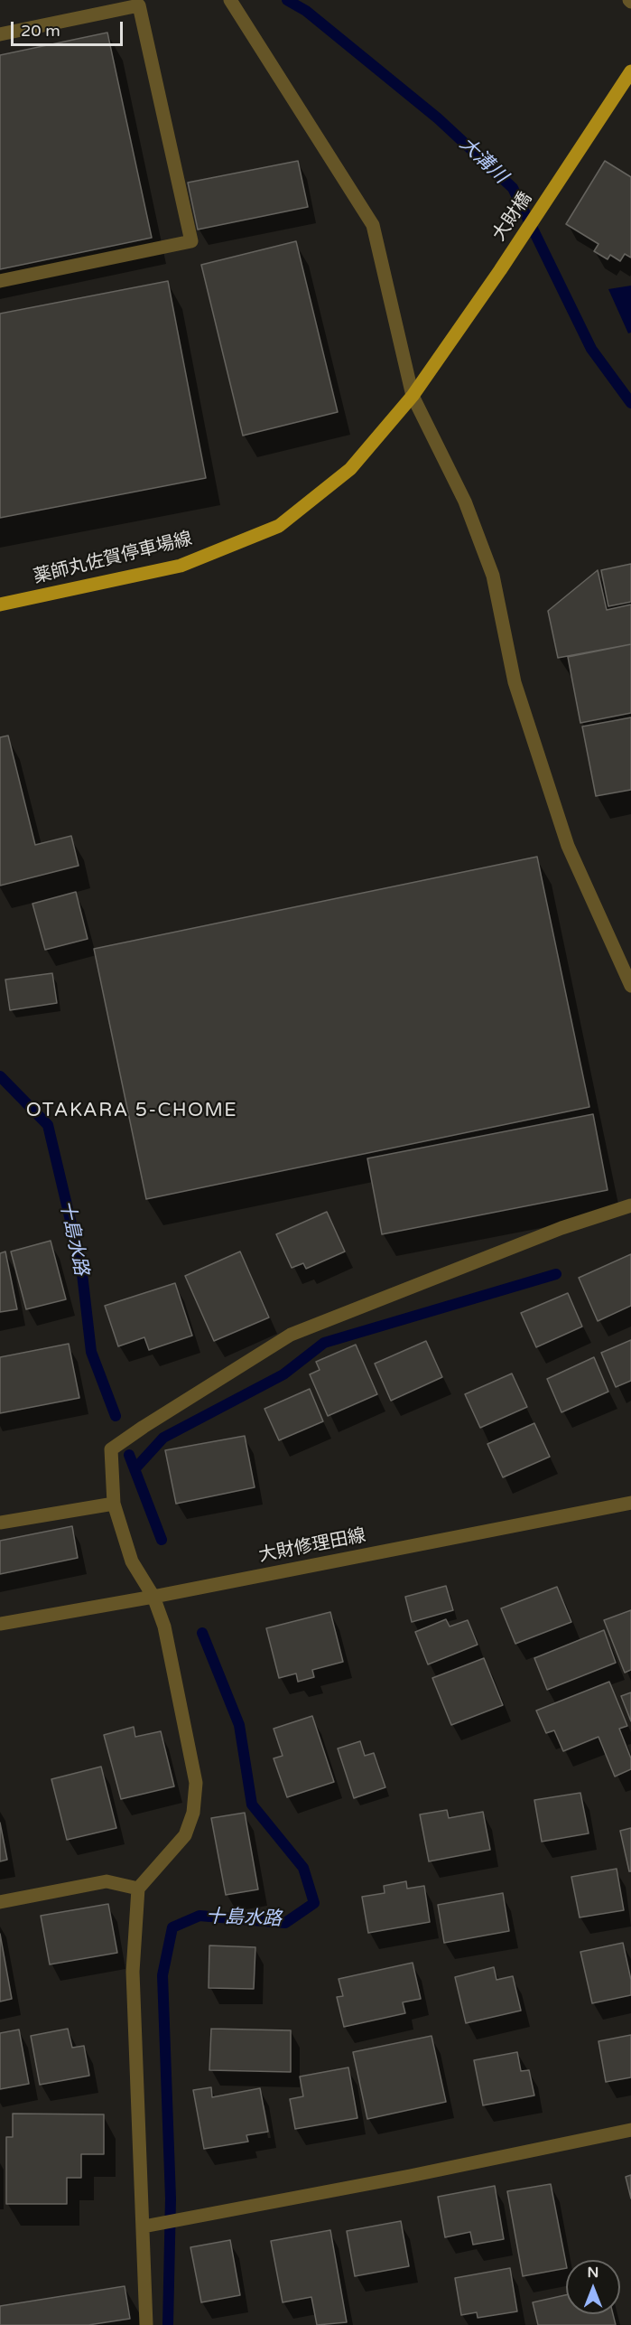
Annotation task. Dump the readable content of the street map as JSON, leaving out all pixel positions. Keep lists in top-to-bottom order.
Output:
{
  "streets": {
    "main road": ["大財橋", "薬師丸佐賀停車場線"],
    "street": ["大財修理田線"]
  },
  "crossings": [
    ["大財橋", "薬師丸佐賀停車場線"]
  ],
  "districts": ["OTAKARA 5-CHOME"],
  "water": ["大溝川", "十島水路"],
  "scale_bar": "20 m",
  "north": "top"
}
